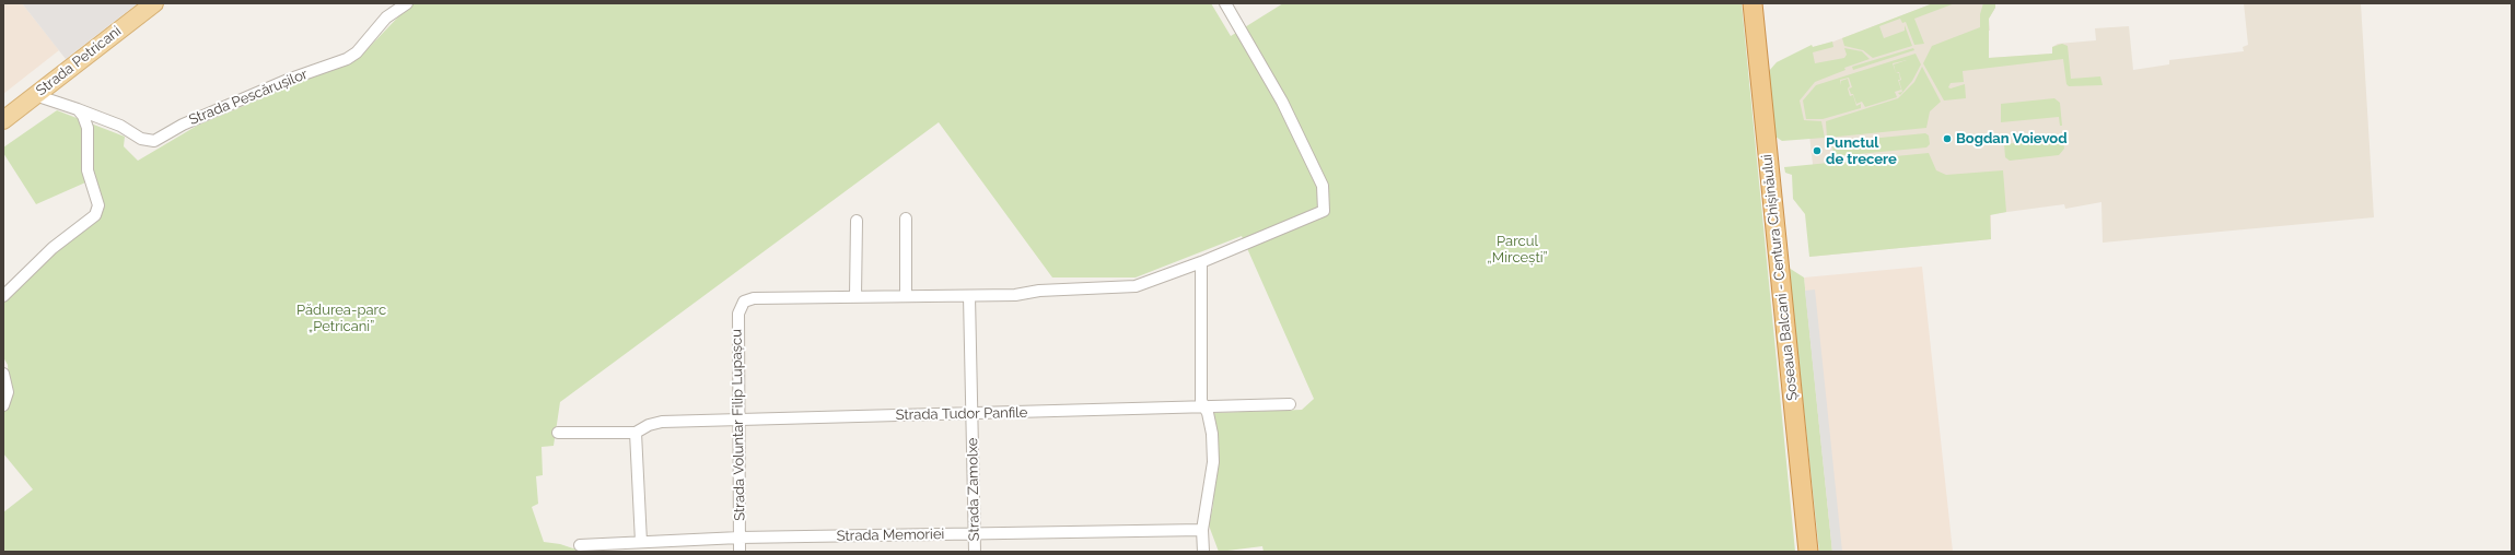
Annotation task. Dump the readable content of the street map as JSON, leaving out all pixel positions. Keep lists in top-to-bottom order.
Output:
{
  "streets": {
    "highway": ["Șoseaua Balcani - Centura Chișinăului"],
    "main road": ["Strada Petricani"],
    "street": [
      "Strada Pescărușilor",
      "Strada Tudor Panfile",
      "Strada Voluntar Filip Lupașcu",
      "Strada Zamolxe",
      "Strada Memoriei"
    ]
  },
  "crossings": [
    ["Strada Petricani", "Strada Pescărușilor"],
    ["Strada Tudor Panfile", "Strada Voluntar Filip Lupașcu"],
    ["Strada Tudor Panfile", "Strada Zamolxe"],
    ["Strada Voluntar Filip Lupașcu", "Strada Memoriei"],
    ["Strada Zamolxe", "Strada Memoriei"]
  ],
  "parks": ["Parcul „Mircești”", "Pădurea-parc „Petricani”"],
  "places": ["Bogdan Voievod", "Punctul de trecere"]
}
